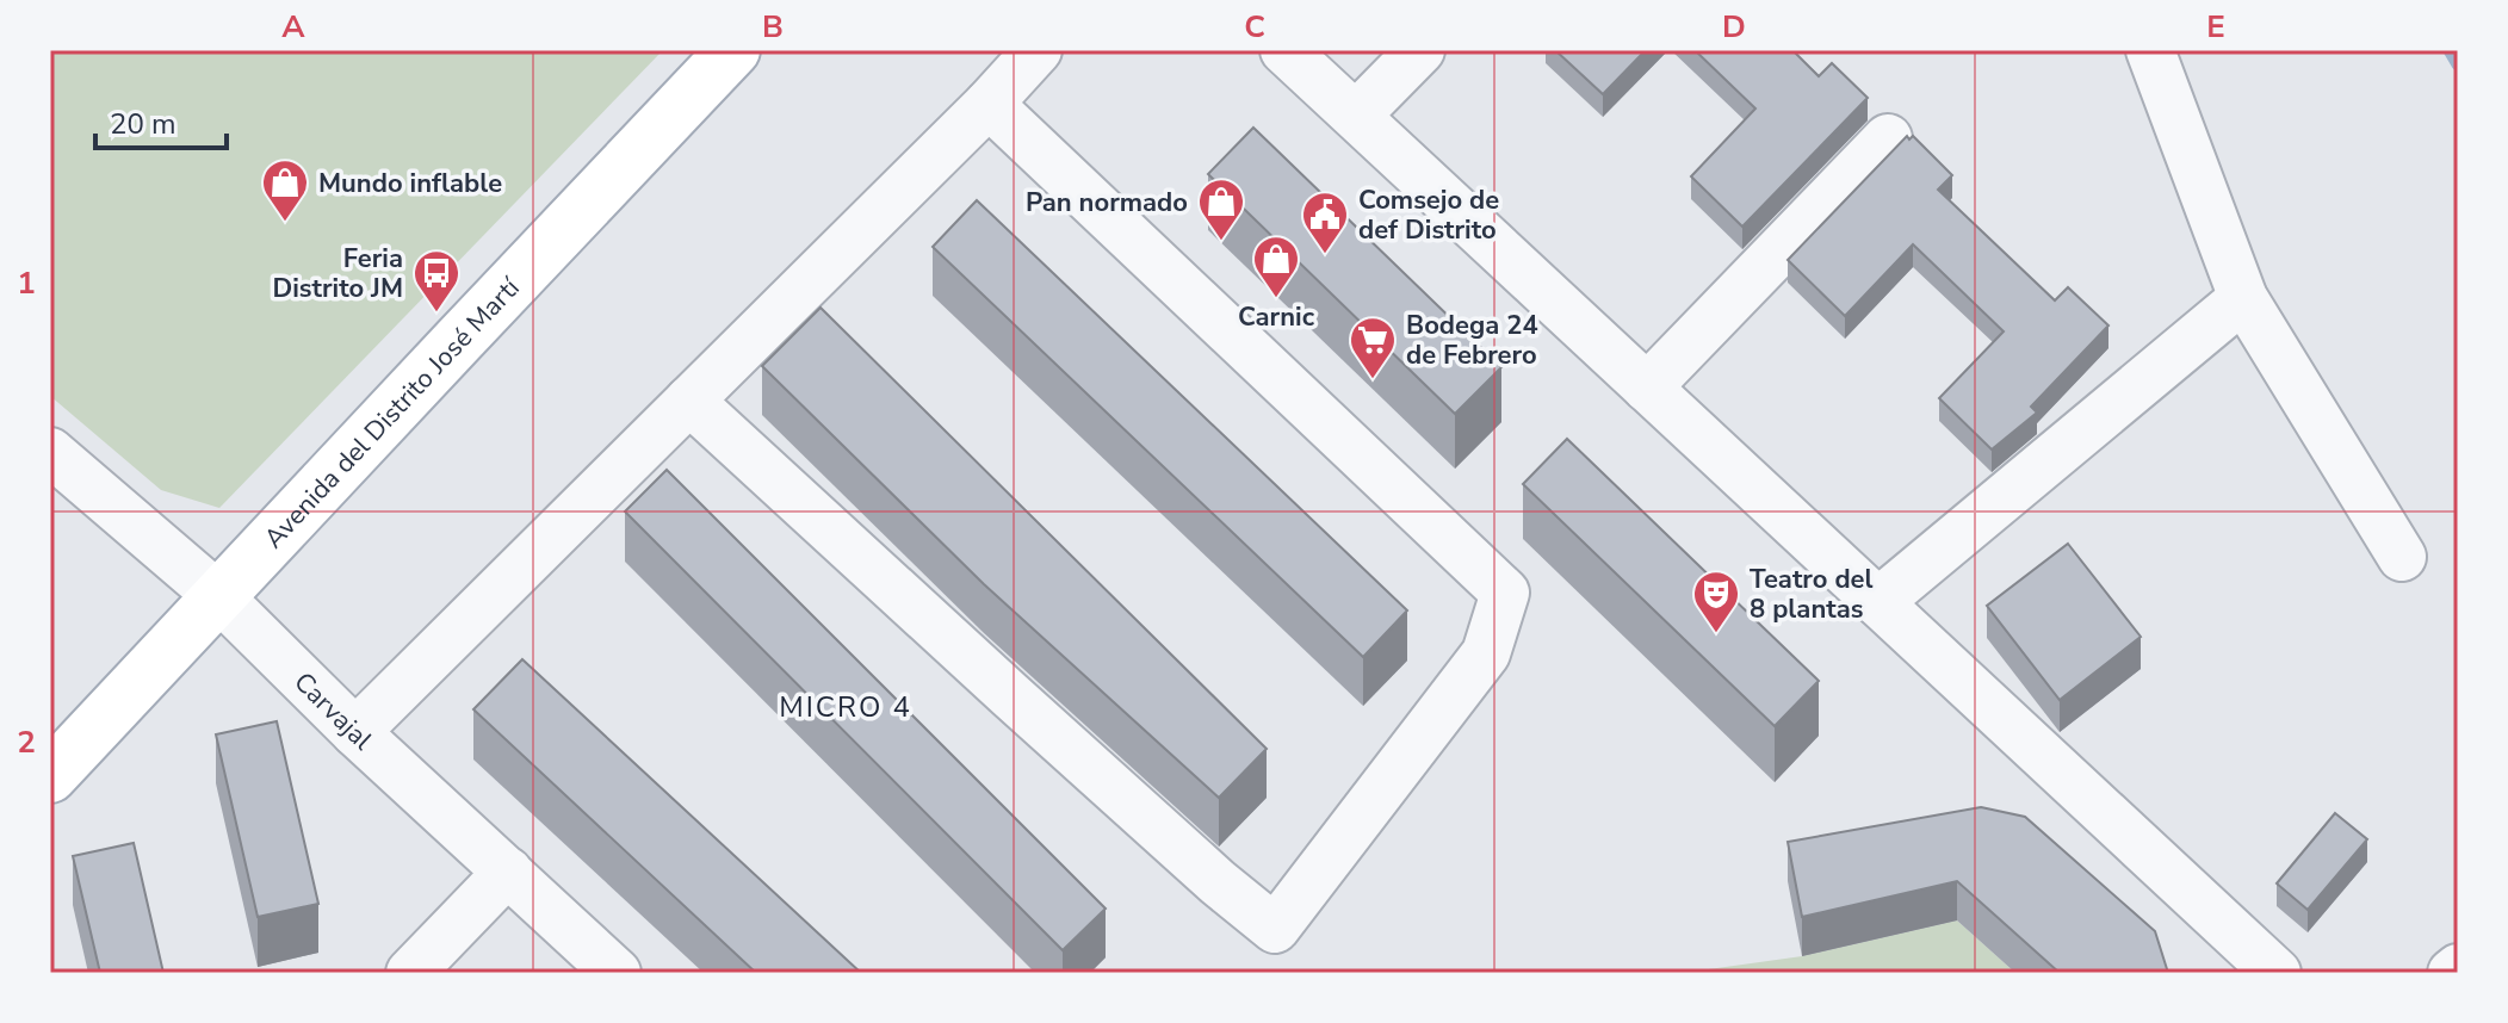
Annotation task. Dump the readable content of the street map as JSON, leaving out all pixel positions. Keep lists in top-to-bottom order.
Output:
{
  "streets": {
    "main road": ["Avenida del Distrito José Martí"],
    "street": ["Carvajal"]
  },
  "crossings": [
    ["Avenida del Distrito José Martí", "Carvajal"]
  ],
  "districts": ["MICRO 4"],
  "places": {
    "shop": ["Mundo inflable", "Pan normado", "Carnic"],
    "public building": ["Comsejo de def Distrito"],
    "bus stop": ["Feria Distrito JM"],
    "supermarket": ["Bodega 24 de Febrero"],
    "theatre": ["Teatro del 8 plantas"]
  },
  "scale_bar": "20 m",
  "grid": {
    "columns": [
      "A",
      "B",
      "C",
      "D",
      "E"
    ],
    "rows": ["1", "2"]
  }
}
